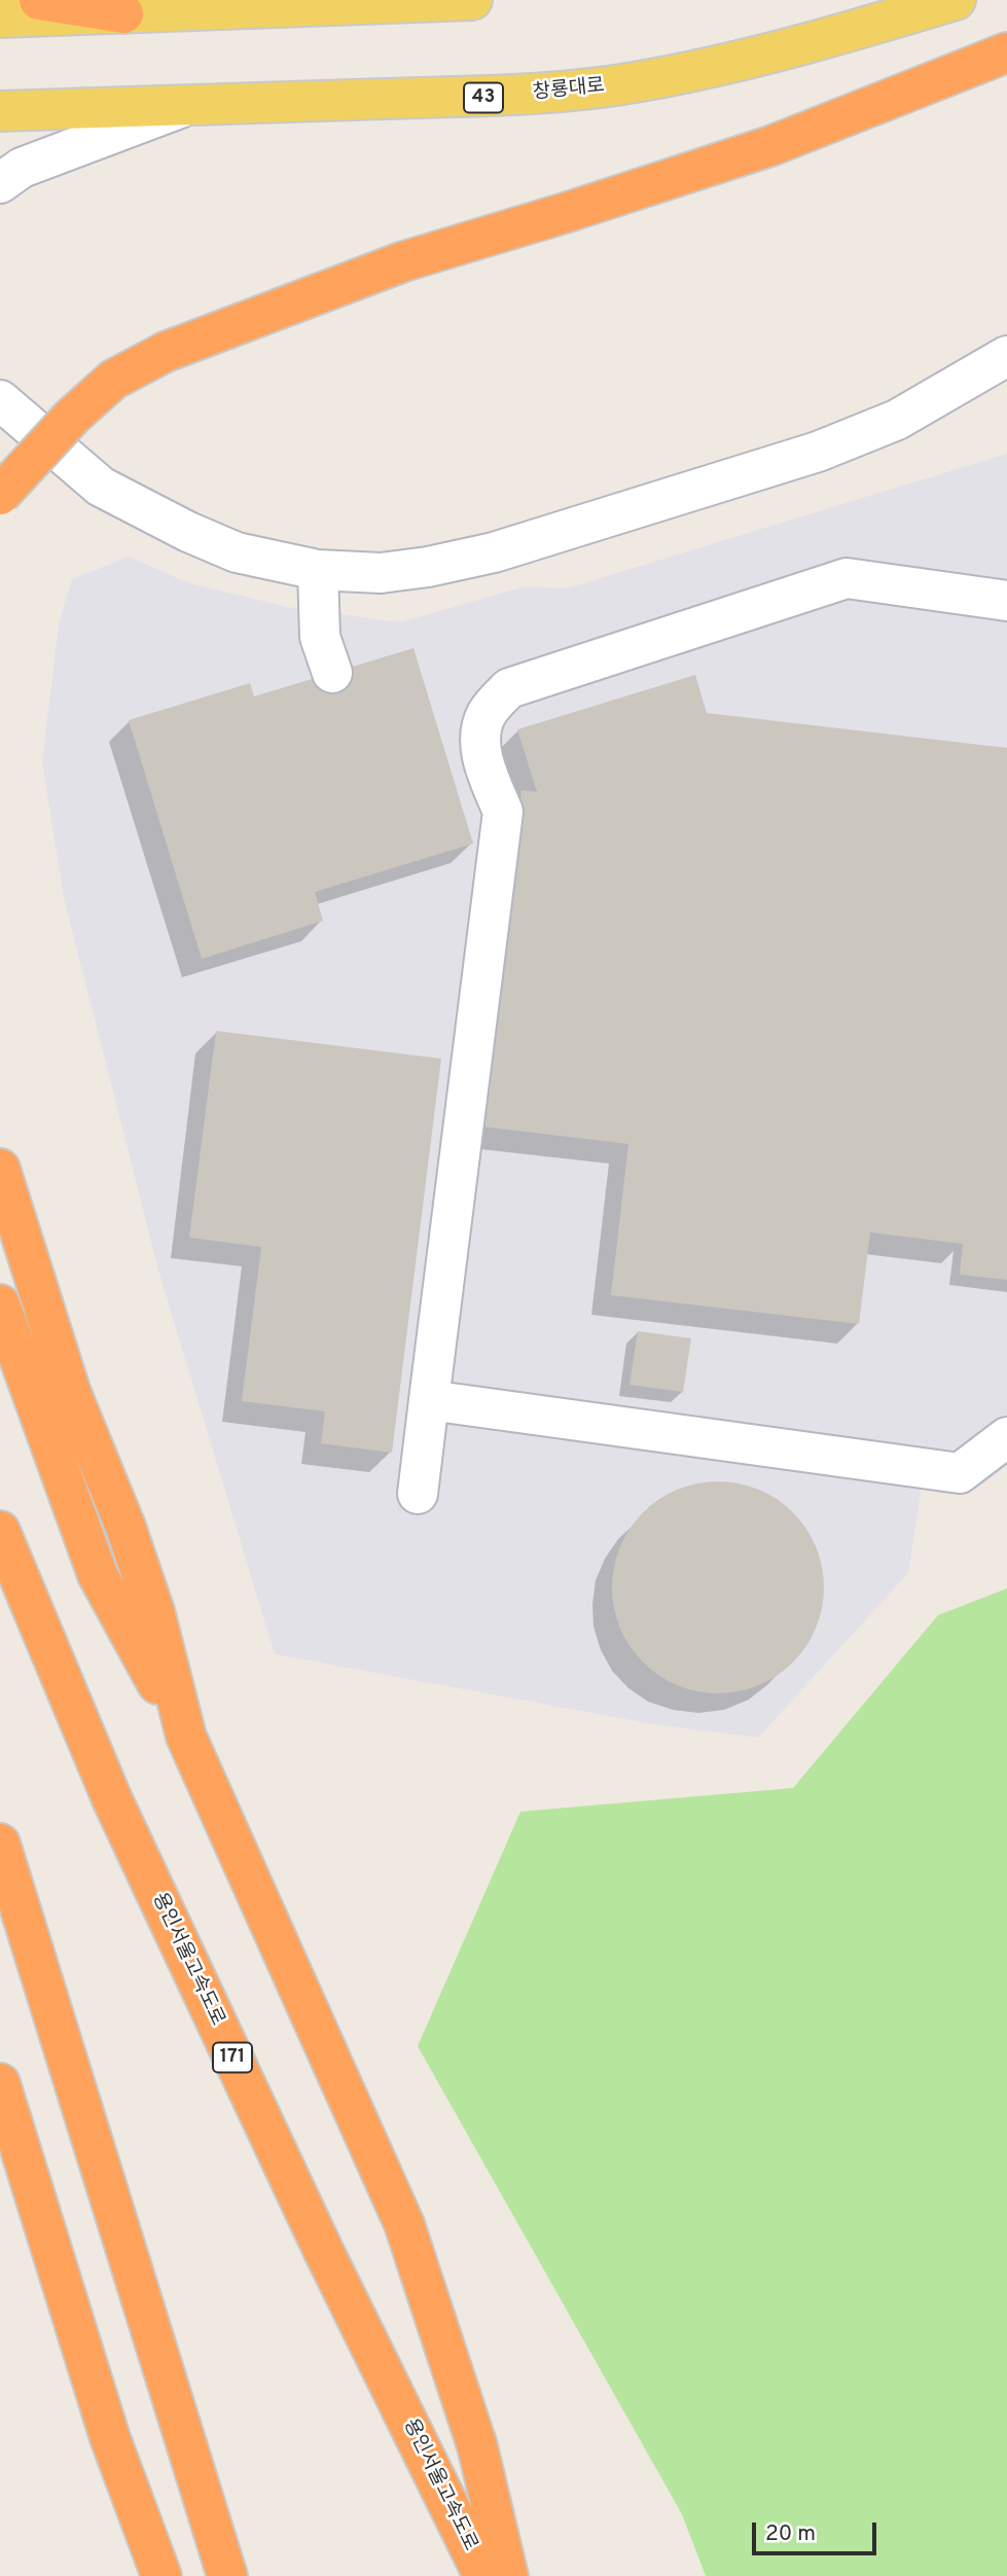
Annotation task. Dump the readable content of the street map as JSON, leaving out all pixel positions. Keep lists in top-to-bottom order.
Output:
{
  "streets": {
    "highway": ["용인서울고속도로", "171"],
    "main road": ["창룡대로", "43"]
  },
  "scale_bar": "20 m"
}
